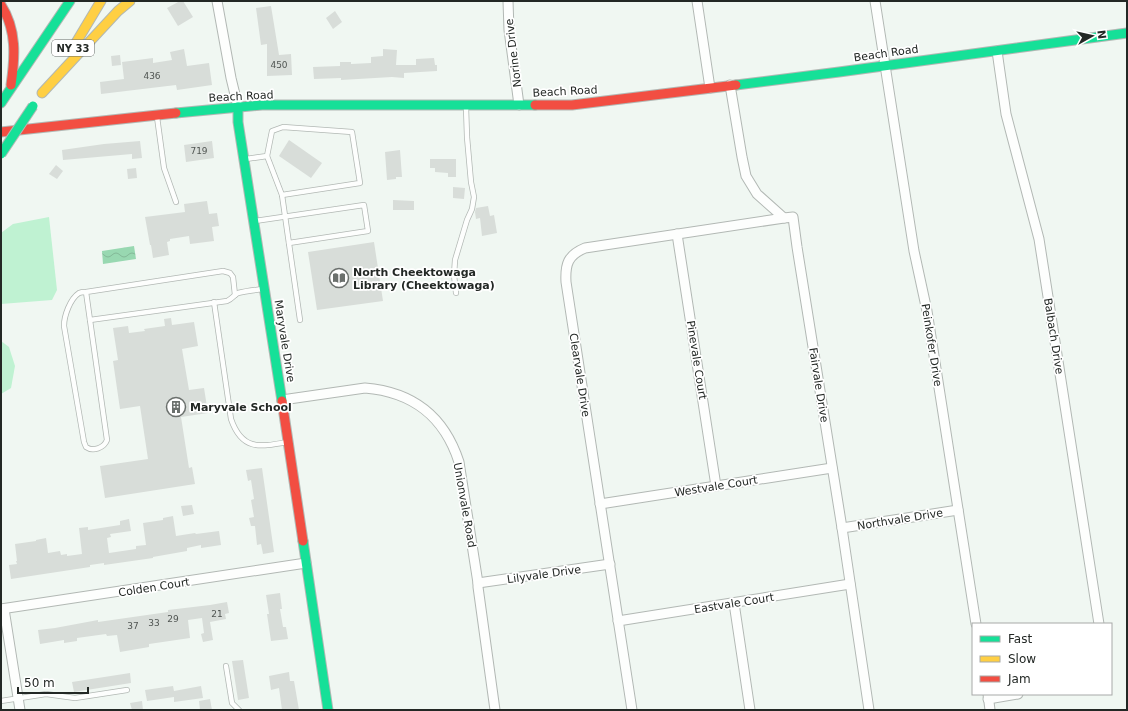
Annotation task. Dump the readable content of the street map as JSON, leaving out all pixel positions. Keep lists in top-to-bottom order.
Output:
{
  "streets": {
    "main road": ["NY 33", "Beach Road", "Maryvale Drive"],
    "street": [
      "Norine Drive",
      "Balbach Drive",
      "Peinkofer Drive",
      "Pinevale Court",
      "Clearvale Drive",
      "Fairvale Drive",
      "Westvale Court",
      "Unionvale Road",
      "Northvale Drive",
      "Lilyvale Drive",
      "Colden Court",
      "Eastvale Court"
    ]
  },
  "crossings": [
    ["Norine Drive", "Beach Road"],
    ["Beach Road", "Balbach Drive"],
    ["Beach Road", "Maryvale Drive"],
    ["Beach Road", "Peinkofer Drive"],
    ["Beach Road", "Fairvale Drive"],
    ["Maryvale Drive", "Unionvale Road"],
    ["Maryvale Drive", "Colden Court"],
    ["Peinkofer Drive", "Northvale Drive"],
    ["Pinevale Court", "Clearvale Drive"],
    ["Pinevale Court", "Westvale Court"],
    ["Clearvale Drive", "Fairvale Drive"],
    ["Clearvale Drive", "Westvale Court"],
    ["Clearvale Drive", "Lilyvale Drive"],
    ["Clearvale Drive", "Eastvale Court"],
    ["Fairvale Drive", "Westvale Court"],
    ["Fairvale Drive", "Northvale Drive"],
    ["Fairvale Drive", "Eastvale Court"],
    ["Unionvale Road", "Lilyvale Drive"]
  ],
  "places": {
    "library": ["North Cheektowaga Library (Cheektowaga)"],
    "building": ["Maryvale School"]
  },
  "house_numbers": [
    "450",
    "436",
    "719",
    "21",
    "29",
    "33",
    "37"
  ],
  "legend": ["Fast", "Slow", "Jam"],
  "scale_bar": "50 m",
  "north": "right"
}
